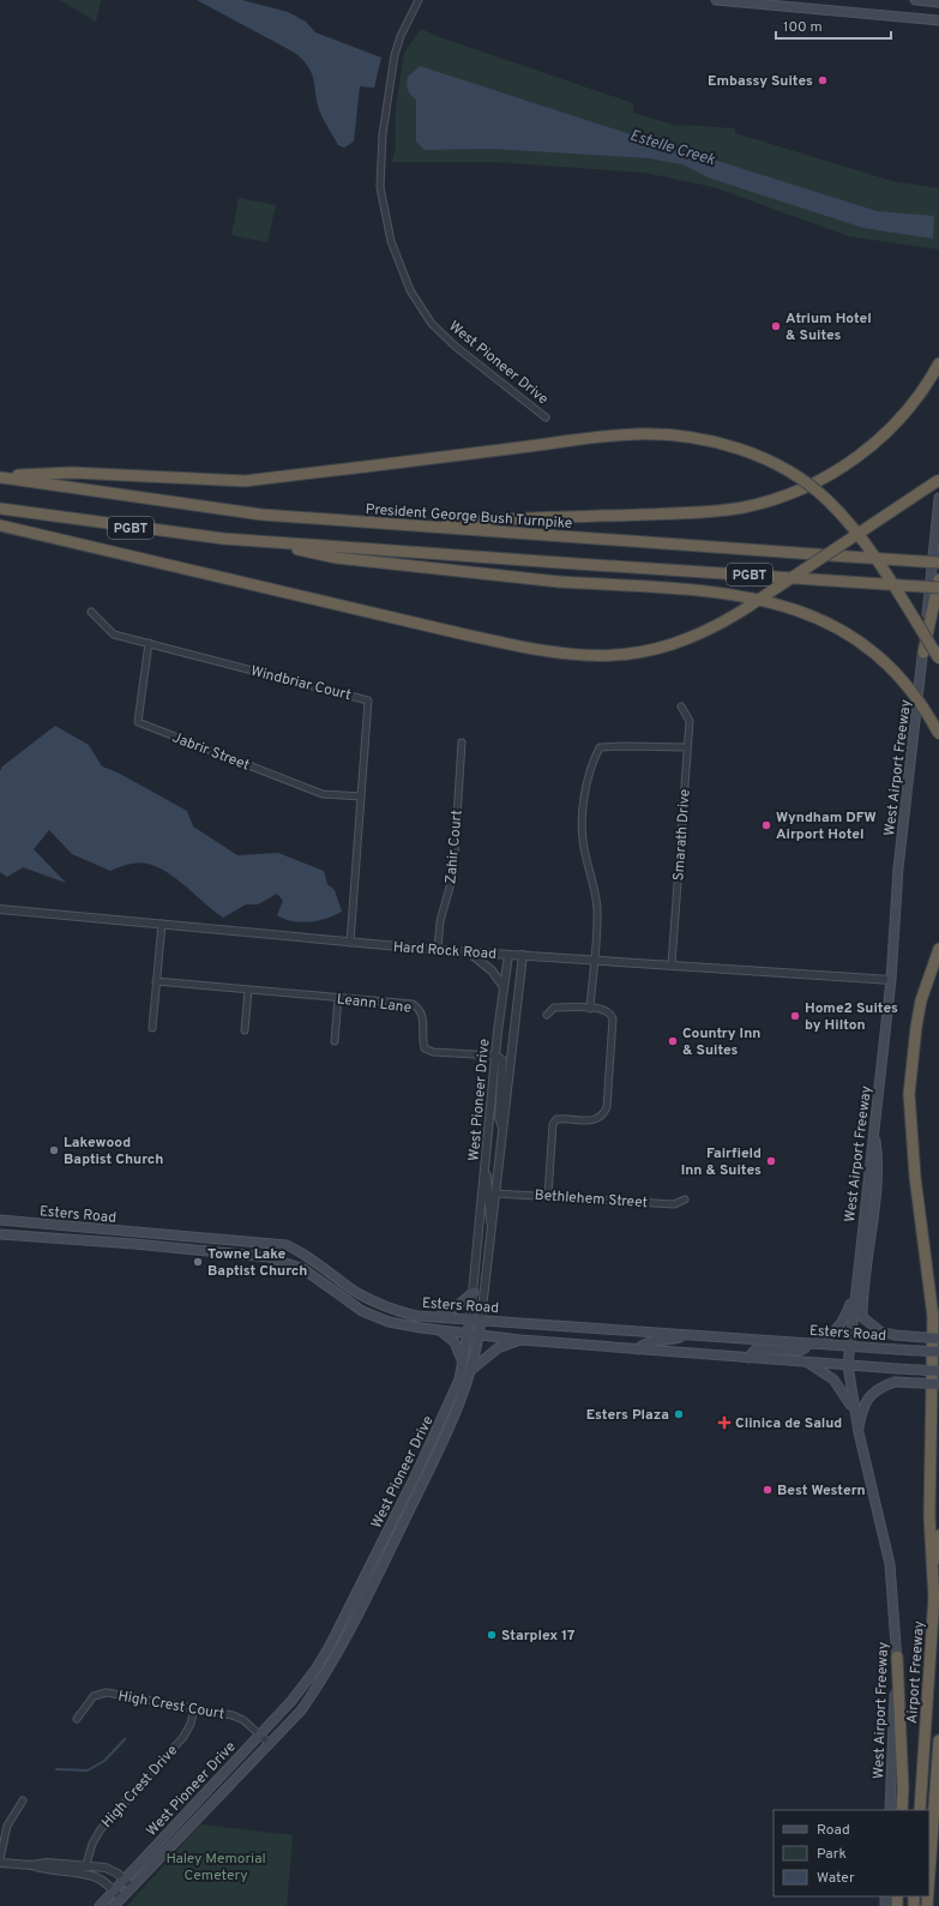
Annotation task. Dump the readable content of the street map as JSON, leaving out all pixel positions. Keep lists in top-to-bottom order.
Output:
{
  "streets": {
    "highway": ["President George Bush Turnpike", "PGBT", "Airport Freeway"],
    "main road": ["West Pioneer Drive", "West Airport Freeway", "Esters Road"],
    "street": [
      "Windbriar Court",
      "Jabrir Street",
      "Smarath Drive",
      "Zahir Court",
      "Hard Rock Road",
      "Leann Lane",
      "Bethlehem Street",
      "High Crest Court",
      "High Crest Drive"
    ]
  },
  "crossings": [
    ["West Pioneer Drive", "Hard Rock Road"],
    ["West Pioneer Drive", "Leann Lane"],
    ["West Pioneer Drive", "Bethlehem Street"],
    ["West Pioneer Drive", "Esters Road"],
    ["West Pioneer Drive", "High Crest Court"],
    ["Windbriar Court", "Jabrir Street"],
    ["Windbriar Court", "Hard Rock Road"],
    ["West Airport Freeway", "Hard Rock Road"],
    ["West Airport Freeway", "Esters Road"],
    ["Smarath Drive", "Hard Rock Road"],
    ["Zahir Court", "Hard Rock Road"],
    ["High Crest Court", "High Crest Drive"]
  ],
  "water": ["Estelle Creek"],
  "parks": ["Haley Memorial Cemetery"],
  "places": {
    "other": [
      "Embassy Suites",
      "Atrium Hotel & Suites",
      "Wyndham DFW Airport Hotel",
      "Home2 Suites by Hilton",
      "Country Inn & Suites",
      "Lakewood Baptist Church",
      "Fairfield Inn & Suites",
      "Towne Lake Baptist Church",
      "Esters Plaza",
      "Best Western",
      "Starplex 17"
    ],
    "health": ["Clinica de Salud"]
  },
  "legend": ["Road", "Park", "Water"],
  "scale_bar": "100 m"
}
